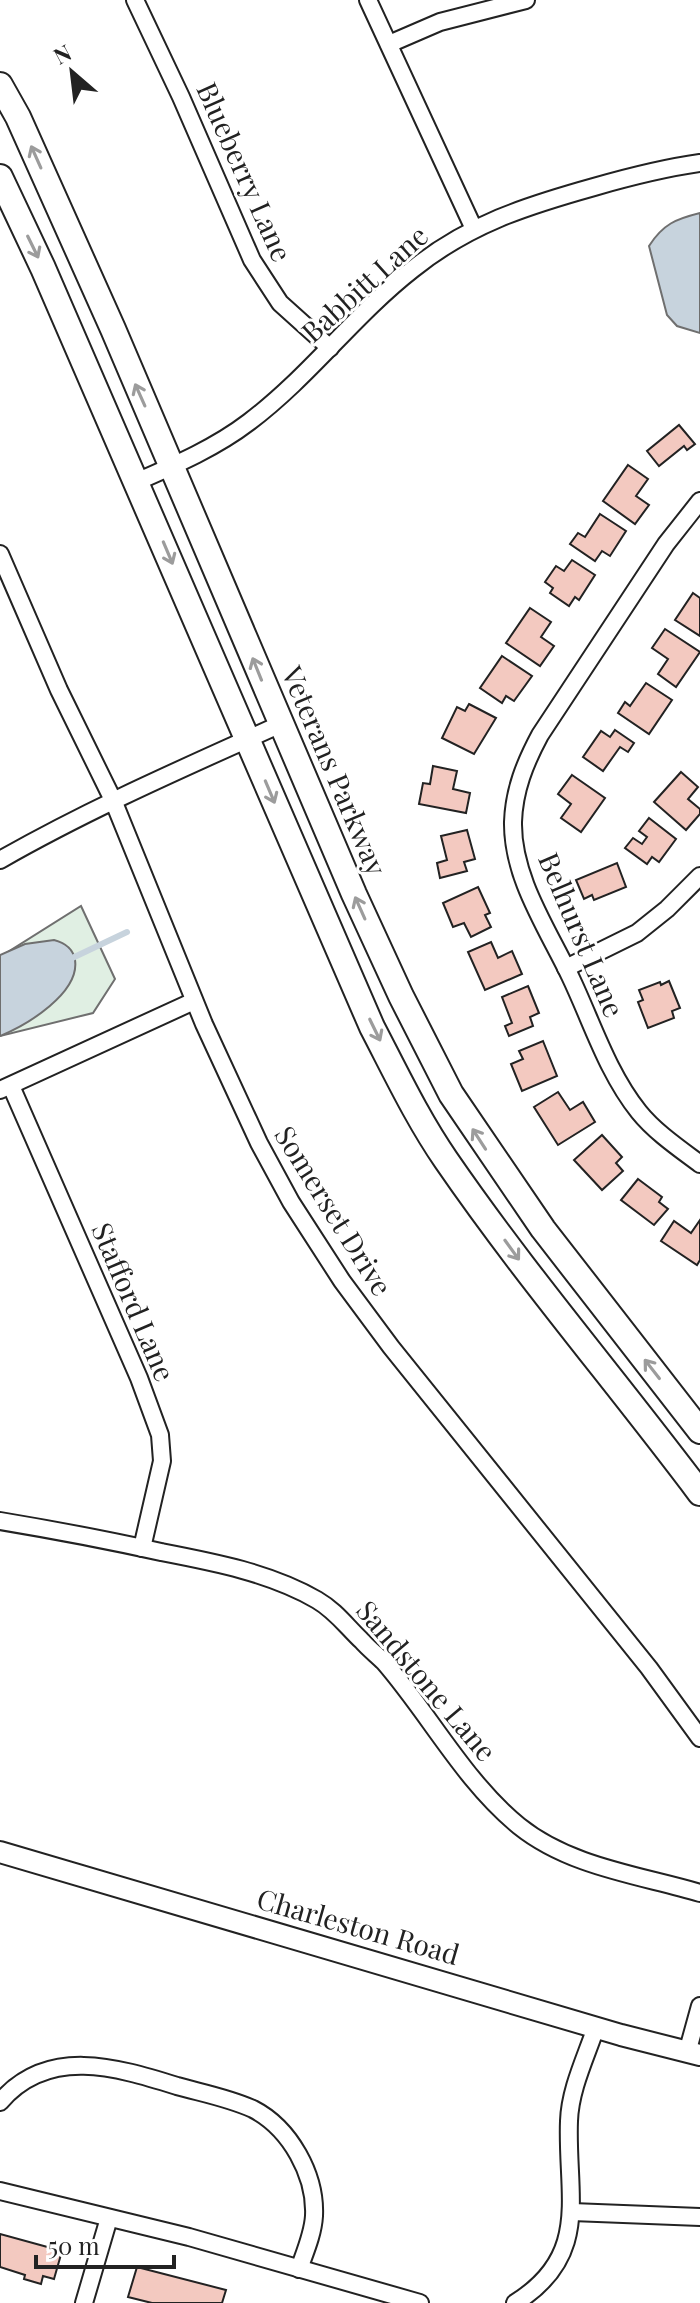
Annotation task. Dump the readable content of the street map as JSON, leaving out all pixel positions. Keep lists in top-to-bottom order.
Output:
{
  "streets": {
    "main road": ["Veterans Parkway"],
    "street": [
      "Blueberry Lane",
      "Babbitt Lane",
      "Belhurst Lane",
      "Somerset Drive",
      "Stafford Lane",
      "Sandstone Lane",
      "Charleston Road"
    ]
  },
  "crossings": [
    ["Blueberry Lane", "Babbitt Lane"],
    ["Babbitt Lane", "Veterans Parkway"],
    ["Stafford Lane", "Sandstone Lane"]
  ],
  "scale_bar": "50 m",
  "north": "top left"
}
